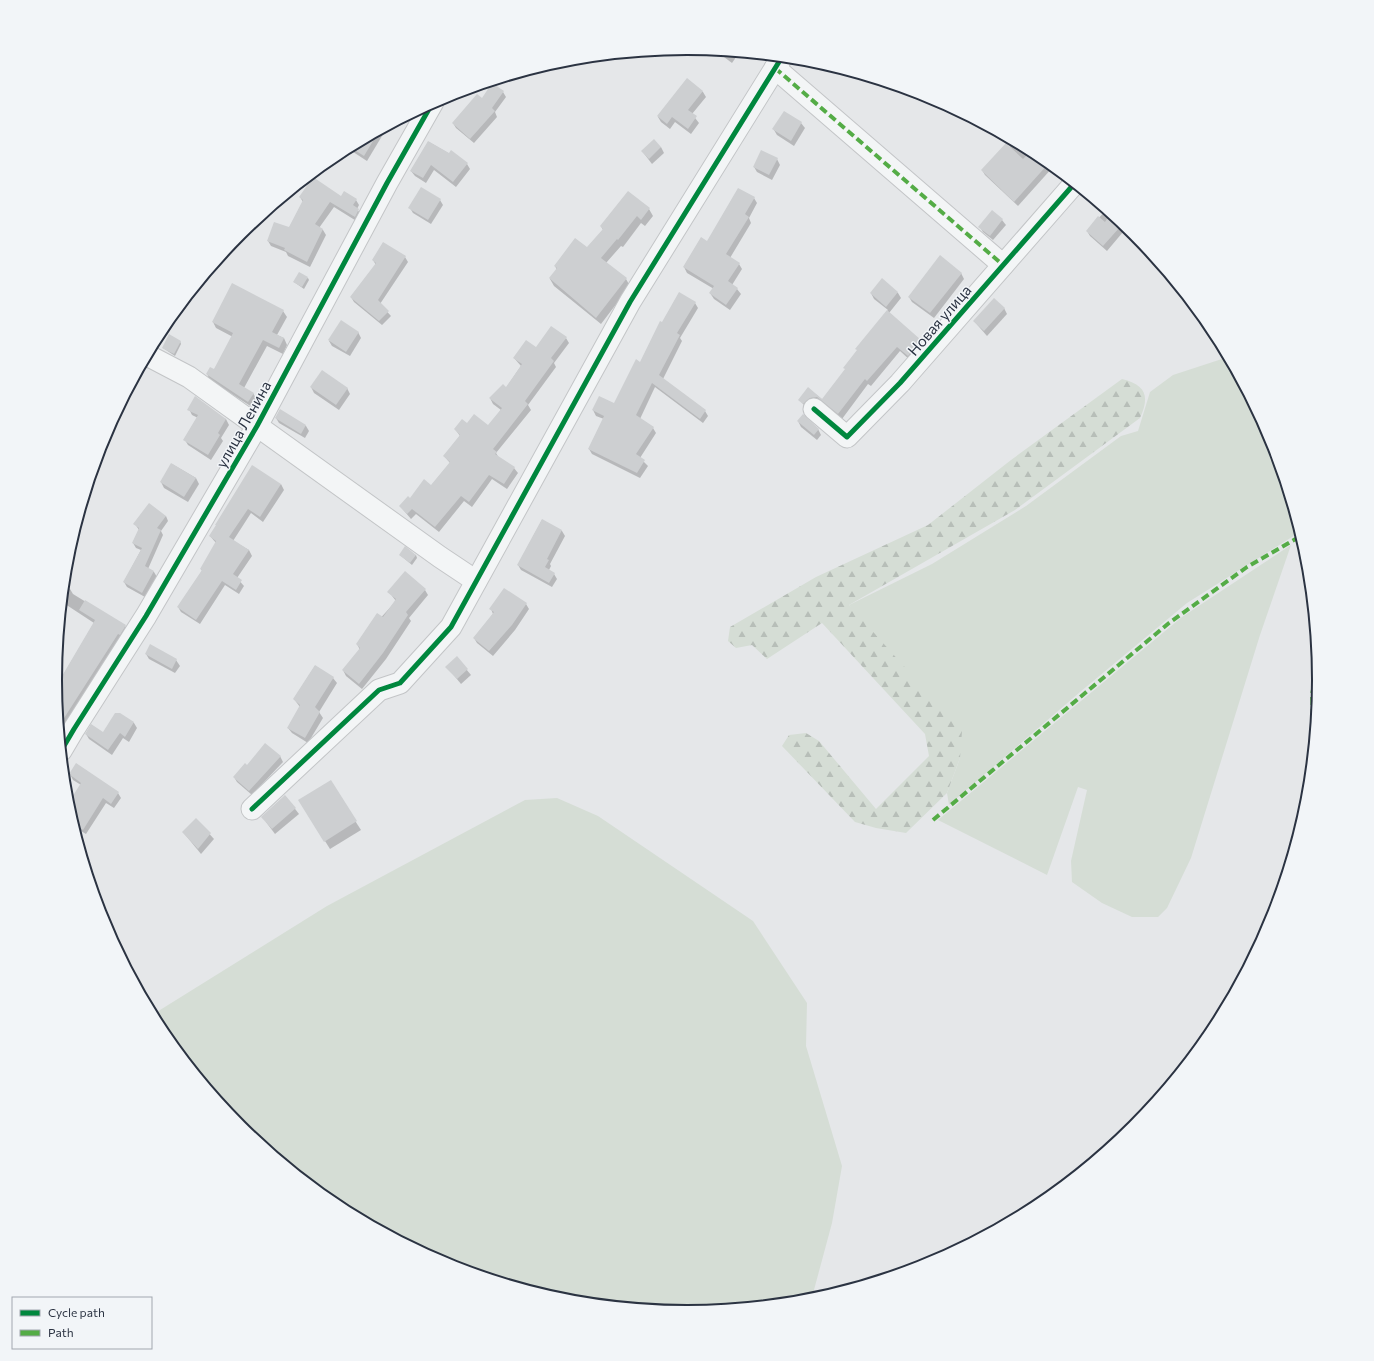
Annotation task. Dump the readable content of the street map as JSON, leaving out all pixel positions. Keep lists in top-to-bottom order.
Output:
{
  "streets": {
    "street": ["Новая улица", "улица Ленина"]
  },
  "legend": ["Cycle path", "Path"]
}
